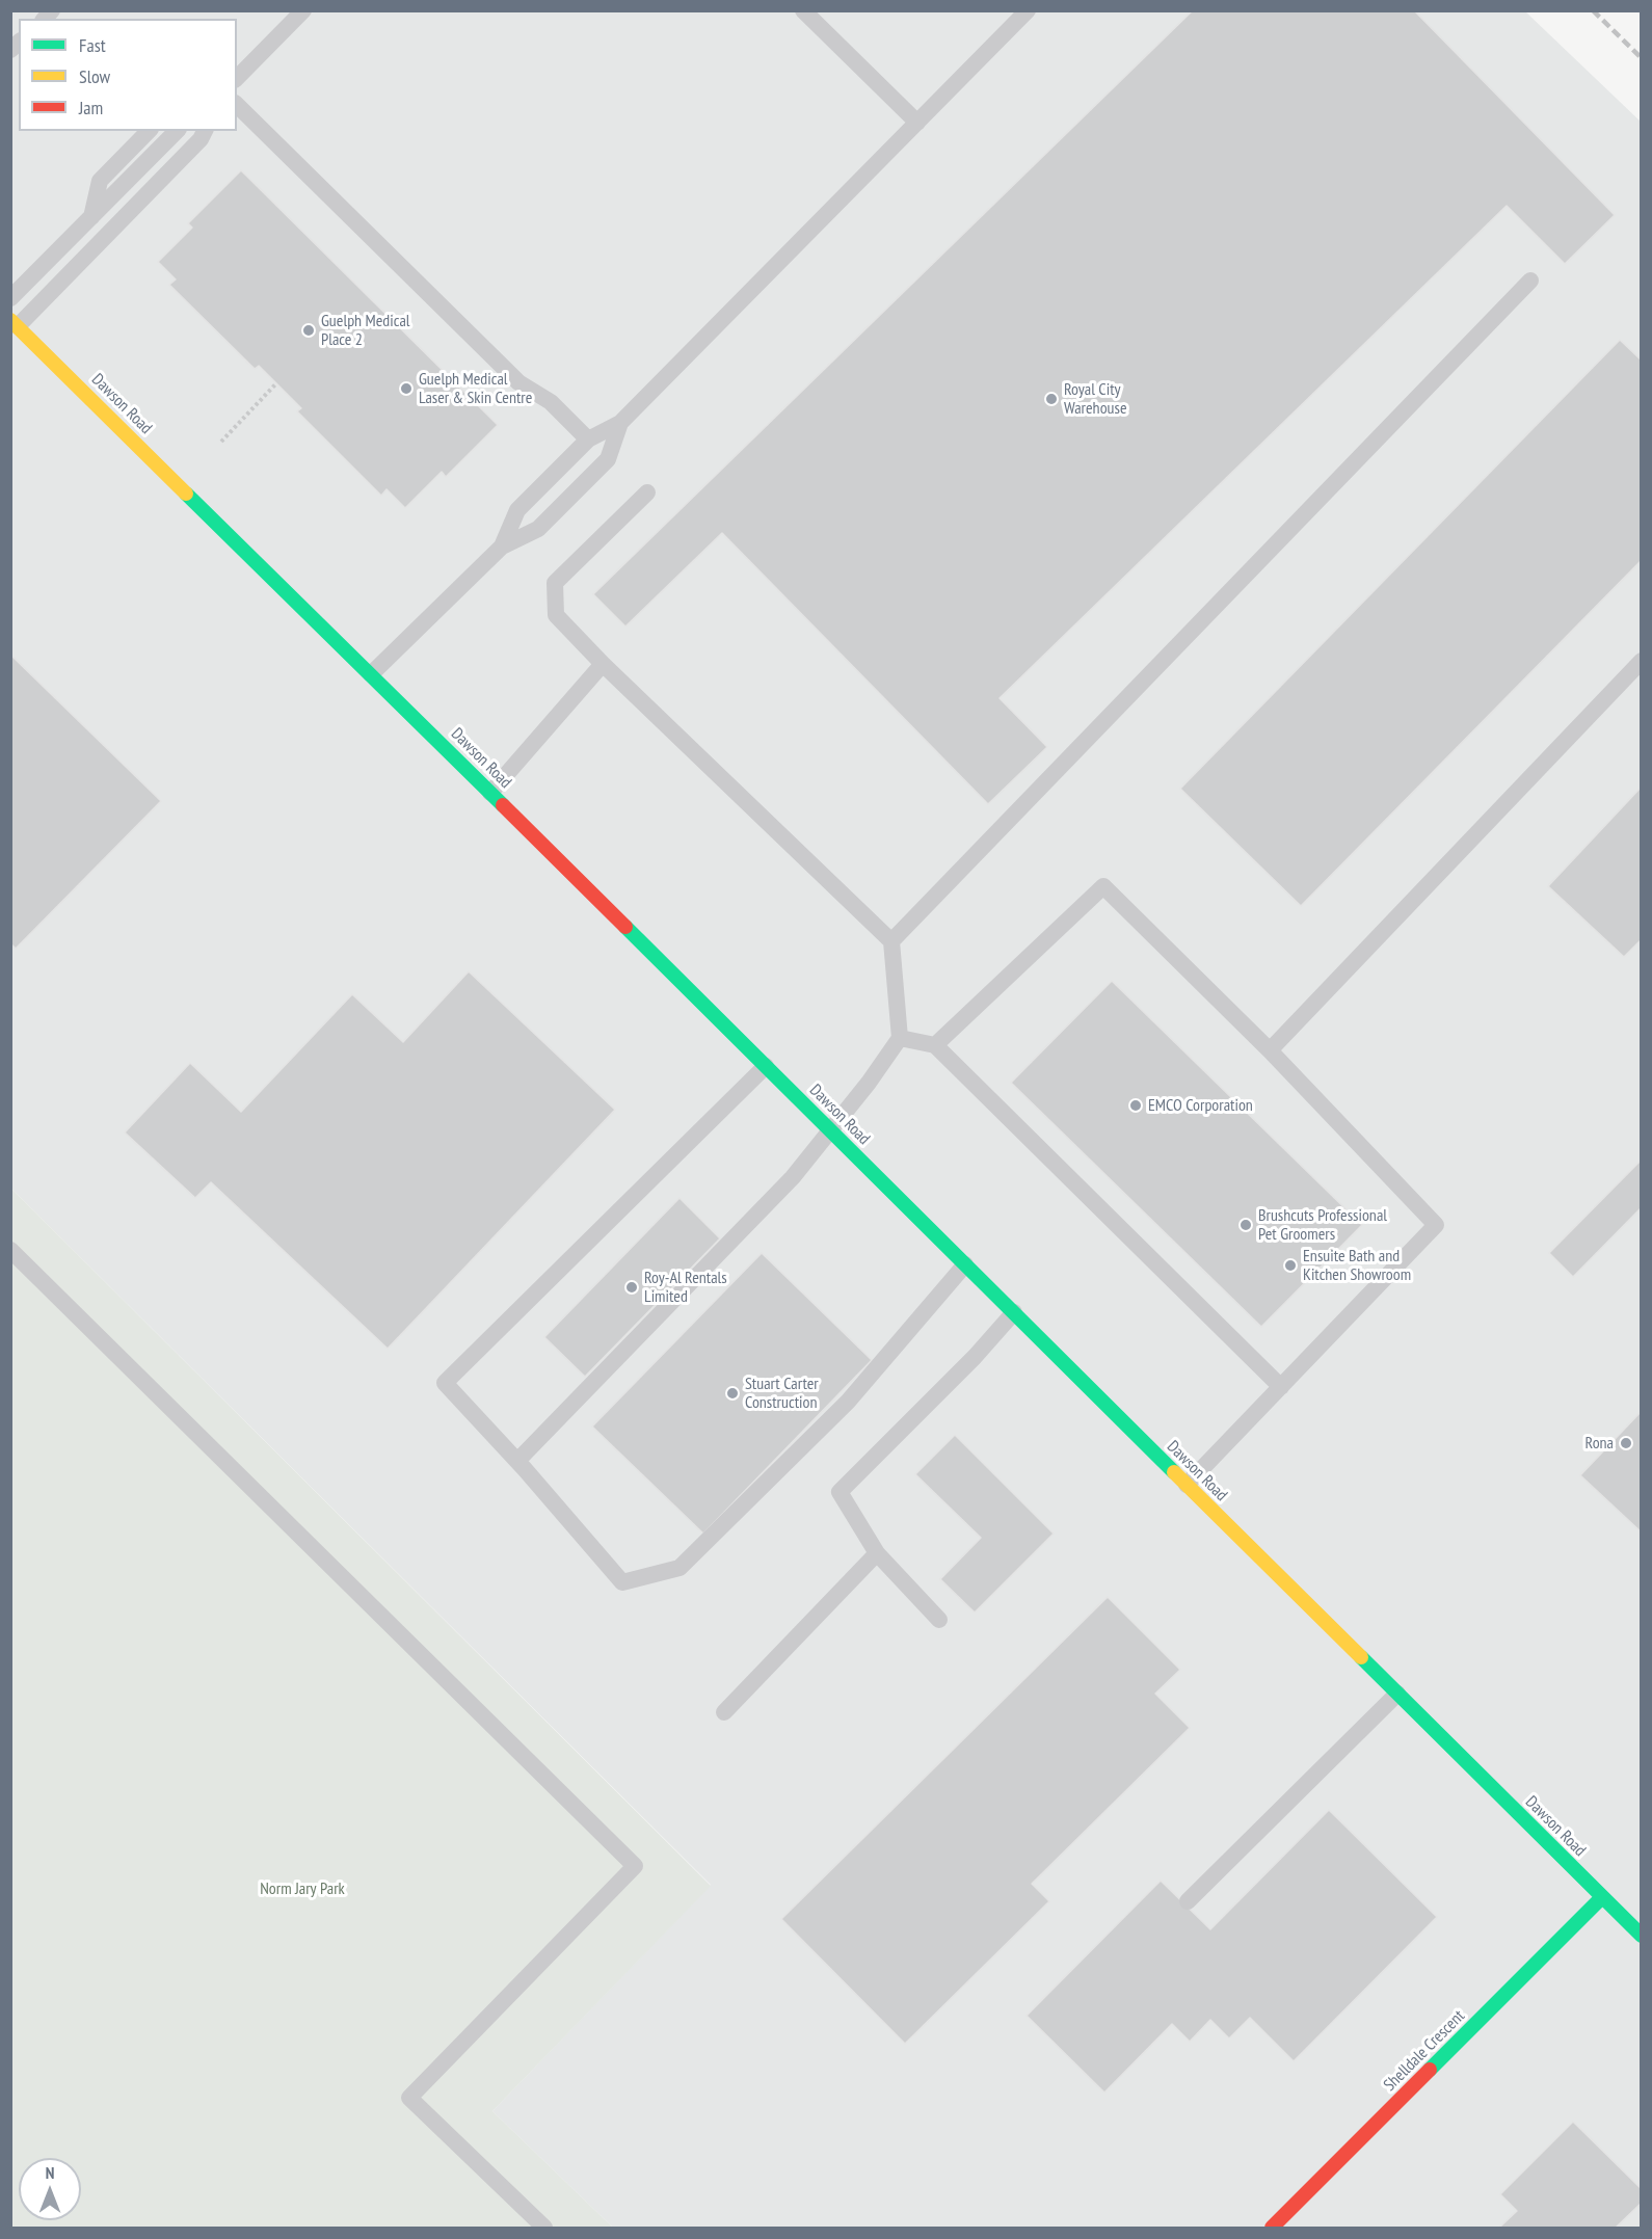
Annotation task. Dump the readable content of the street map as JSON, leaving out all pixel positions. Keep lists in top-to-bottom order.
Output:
{
  "streets": {
    "street": ["Dawson Road", "Shelldale Crescent"]
  },
  "crossings": [
    ["Dawson Road", "Shelldale Crescent"]
  ],
  "parks": ["Norm Jary Park"],
  "places": [
    "Guelph Medical Place 2",
    "Guelph Medical Laser & Skin Centre",
    "Royal City Warehouse",
    "EMCO Corporation",
    "Brushcuts Professional Pet Groomers",
    "Ensuite Bath and Kitchen Showroom",
    "Roy-Al Rentals Limited",
    "Stuart Carter Construction",
    "Rona"
  ],
  "legend": ["Fast", "Slow", "Jam"],
  "north": "top"
}
